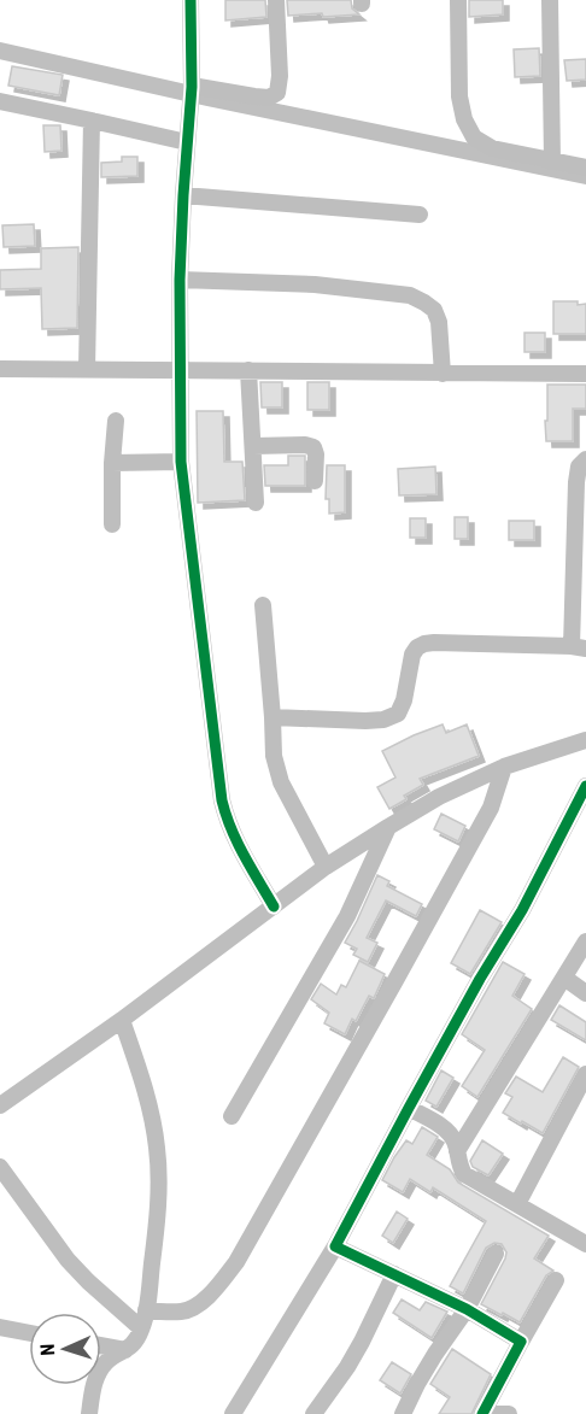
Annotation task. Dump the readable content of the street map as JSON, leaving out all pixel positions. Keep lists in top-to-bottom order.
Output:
{
  "north": "left"
}
